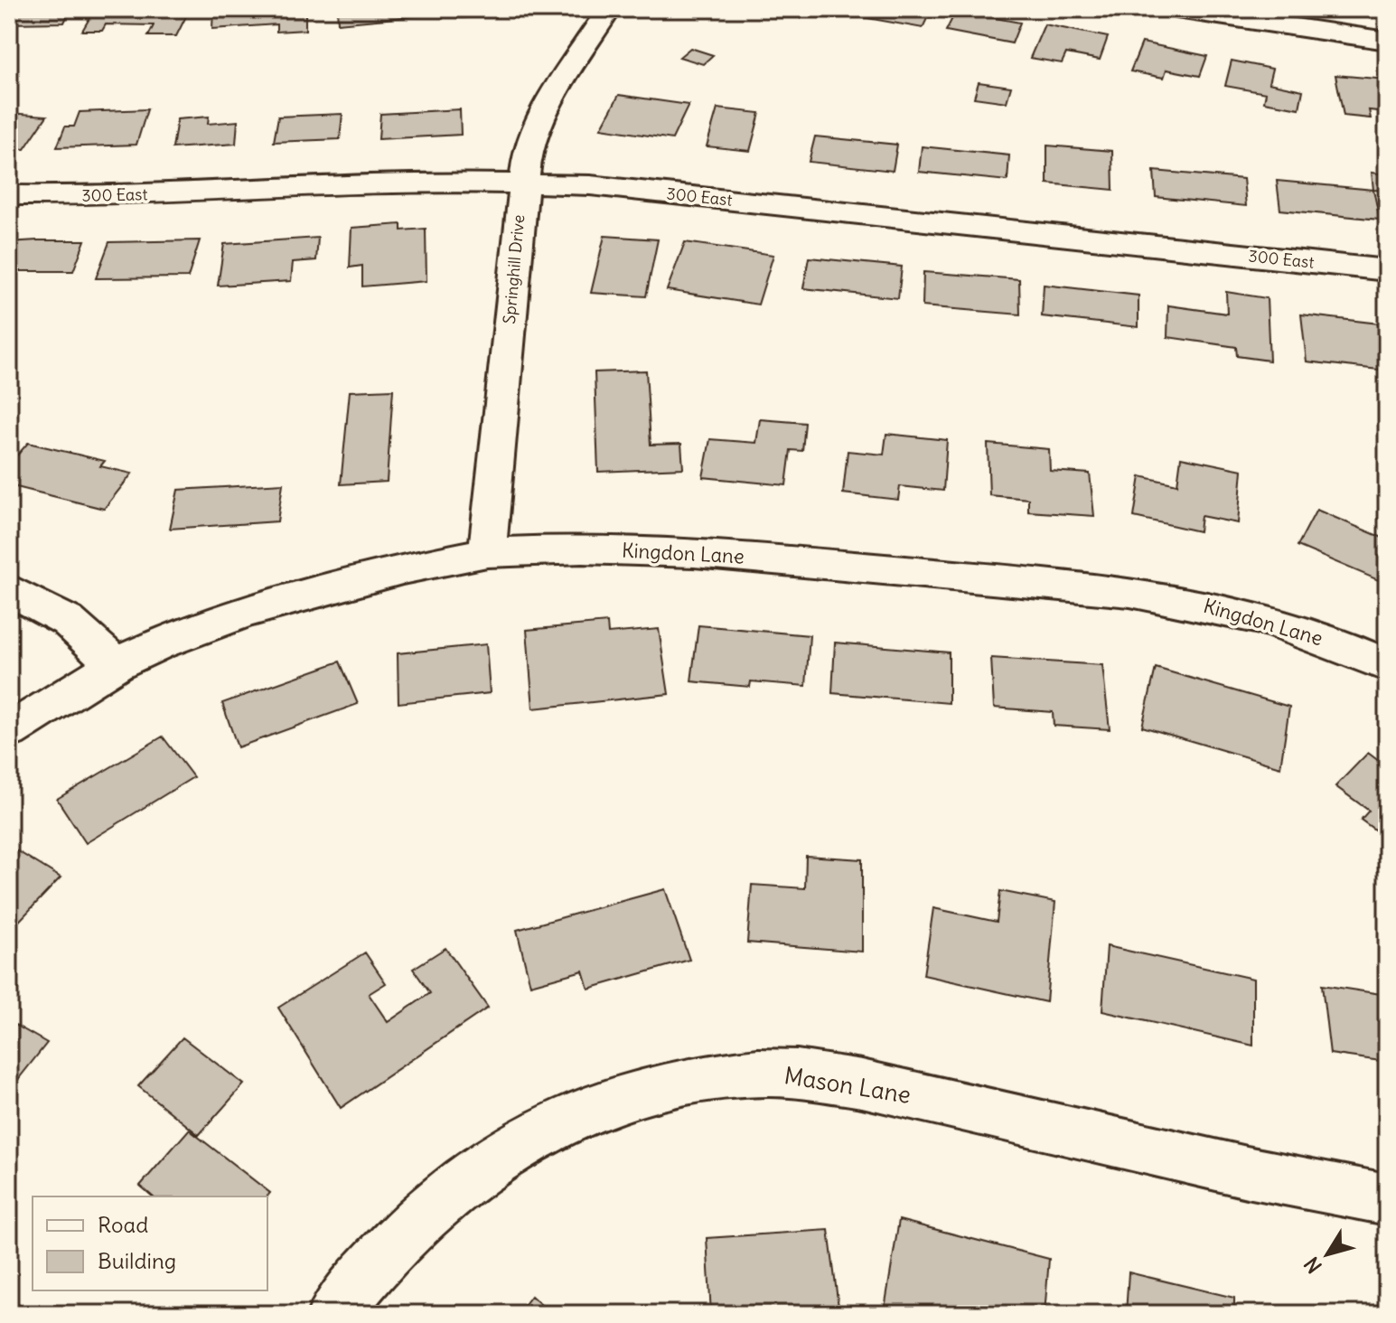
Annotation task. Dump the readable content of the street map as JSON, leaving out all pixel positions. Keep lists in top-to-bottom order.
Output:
{
  "streets": {
    "street": [
      "300 East",
      "Springhill Drive",
      "Kingdon Lane",
      "Mason Lane"
    ]
  },
  "crossings": [
    ["300 East", "Springhill Drive"],
    ["Springhill Drive", "Kingdon Lane"]
  ],
  "legend": ["Road", "Building"],
  "north": "bottom left"
}
